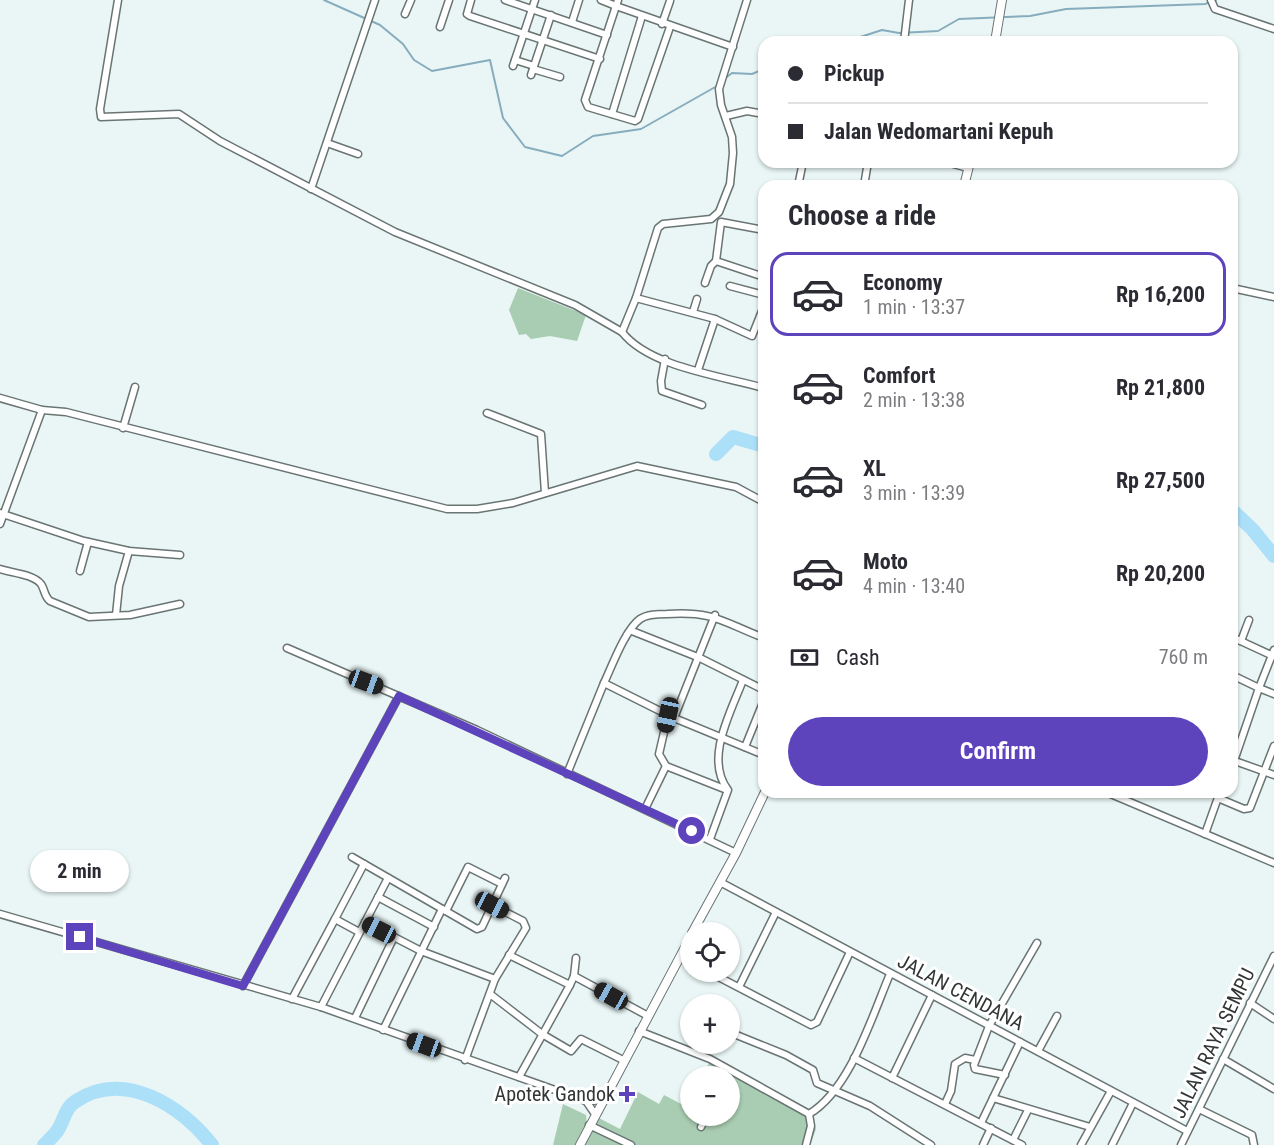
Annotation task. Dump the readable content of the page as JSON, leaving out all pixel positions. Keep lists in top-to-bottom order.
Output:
{
  "streets": {
    "street": ["JALAN CENDANA", "JALAN RAYA SEMPU"]
  },
  "crossings": [
    ["JALAN CENDANA", "JALAN RAYA SEMPU"]
  ],
  "places": {
    "health": ["Apotek Gandok"]
  },
  "page": {
    "banner": ["Pickup", "Jalan Wedomartani Kepuh"],
    "heading": "Choose a ride",
    "list": [
      {
        "name": "Economy",
        "note": "1 min · 13:37",
        "value": "Rp 16,200"
      },
      {
        "name": "Comfort",
        "note": "2 min · 13:38",
        "value": "Rp 21,800"
      },
      {
        "name": "XL",
        "note": "3 min · 13:39",
        "value": "Rp 27,500"
      },
      {
        "name": "Moto",
        "note": "4 min · 13:40",
        "value": "Rp 20,200"
      }
    ],
    "pay": ["Cash", "760 m"],
    "buttons": "Confirm",
    "bubble": "2 min",
    "map_buttons": ["+", "−"]
  }
}
